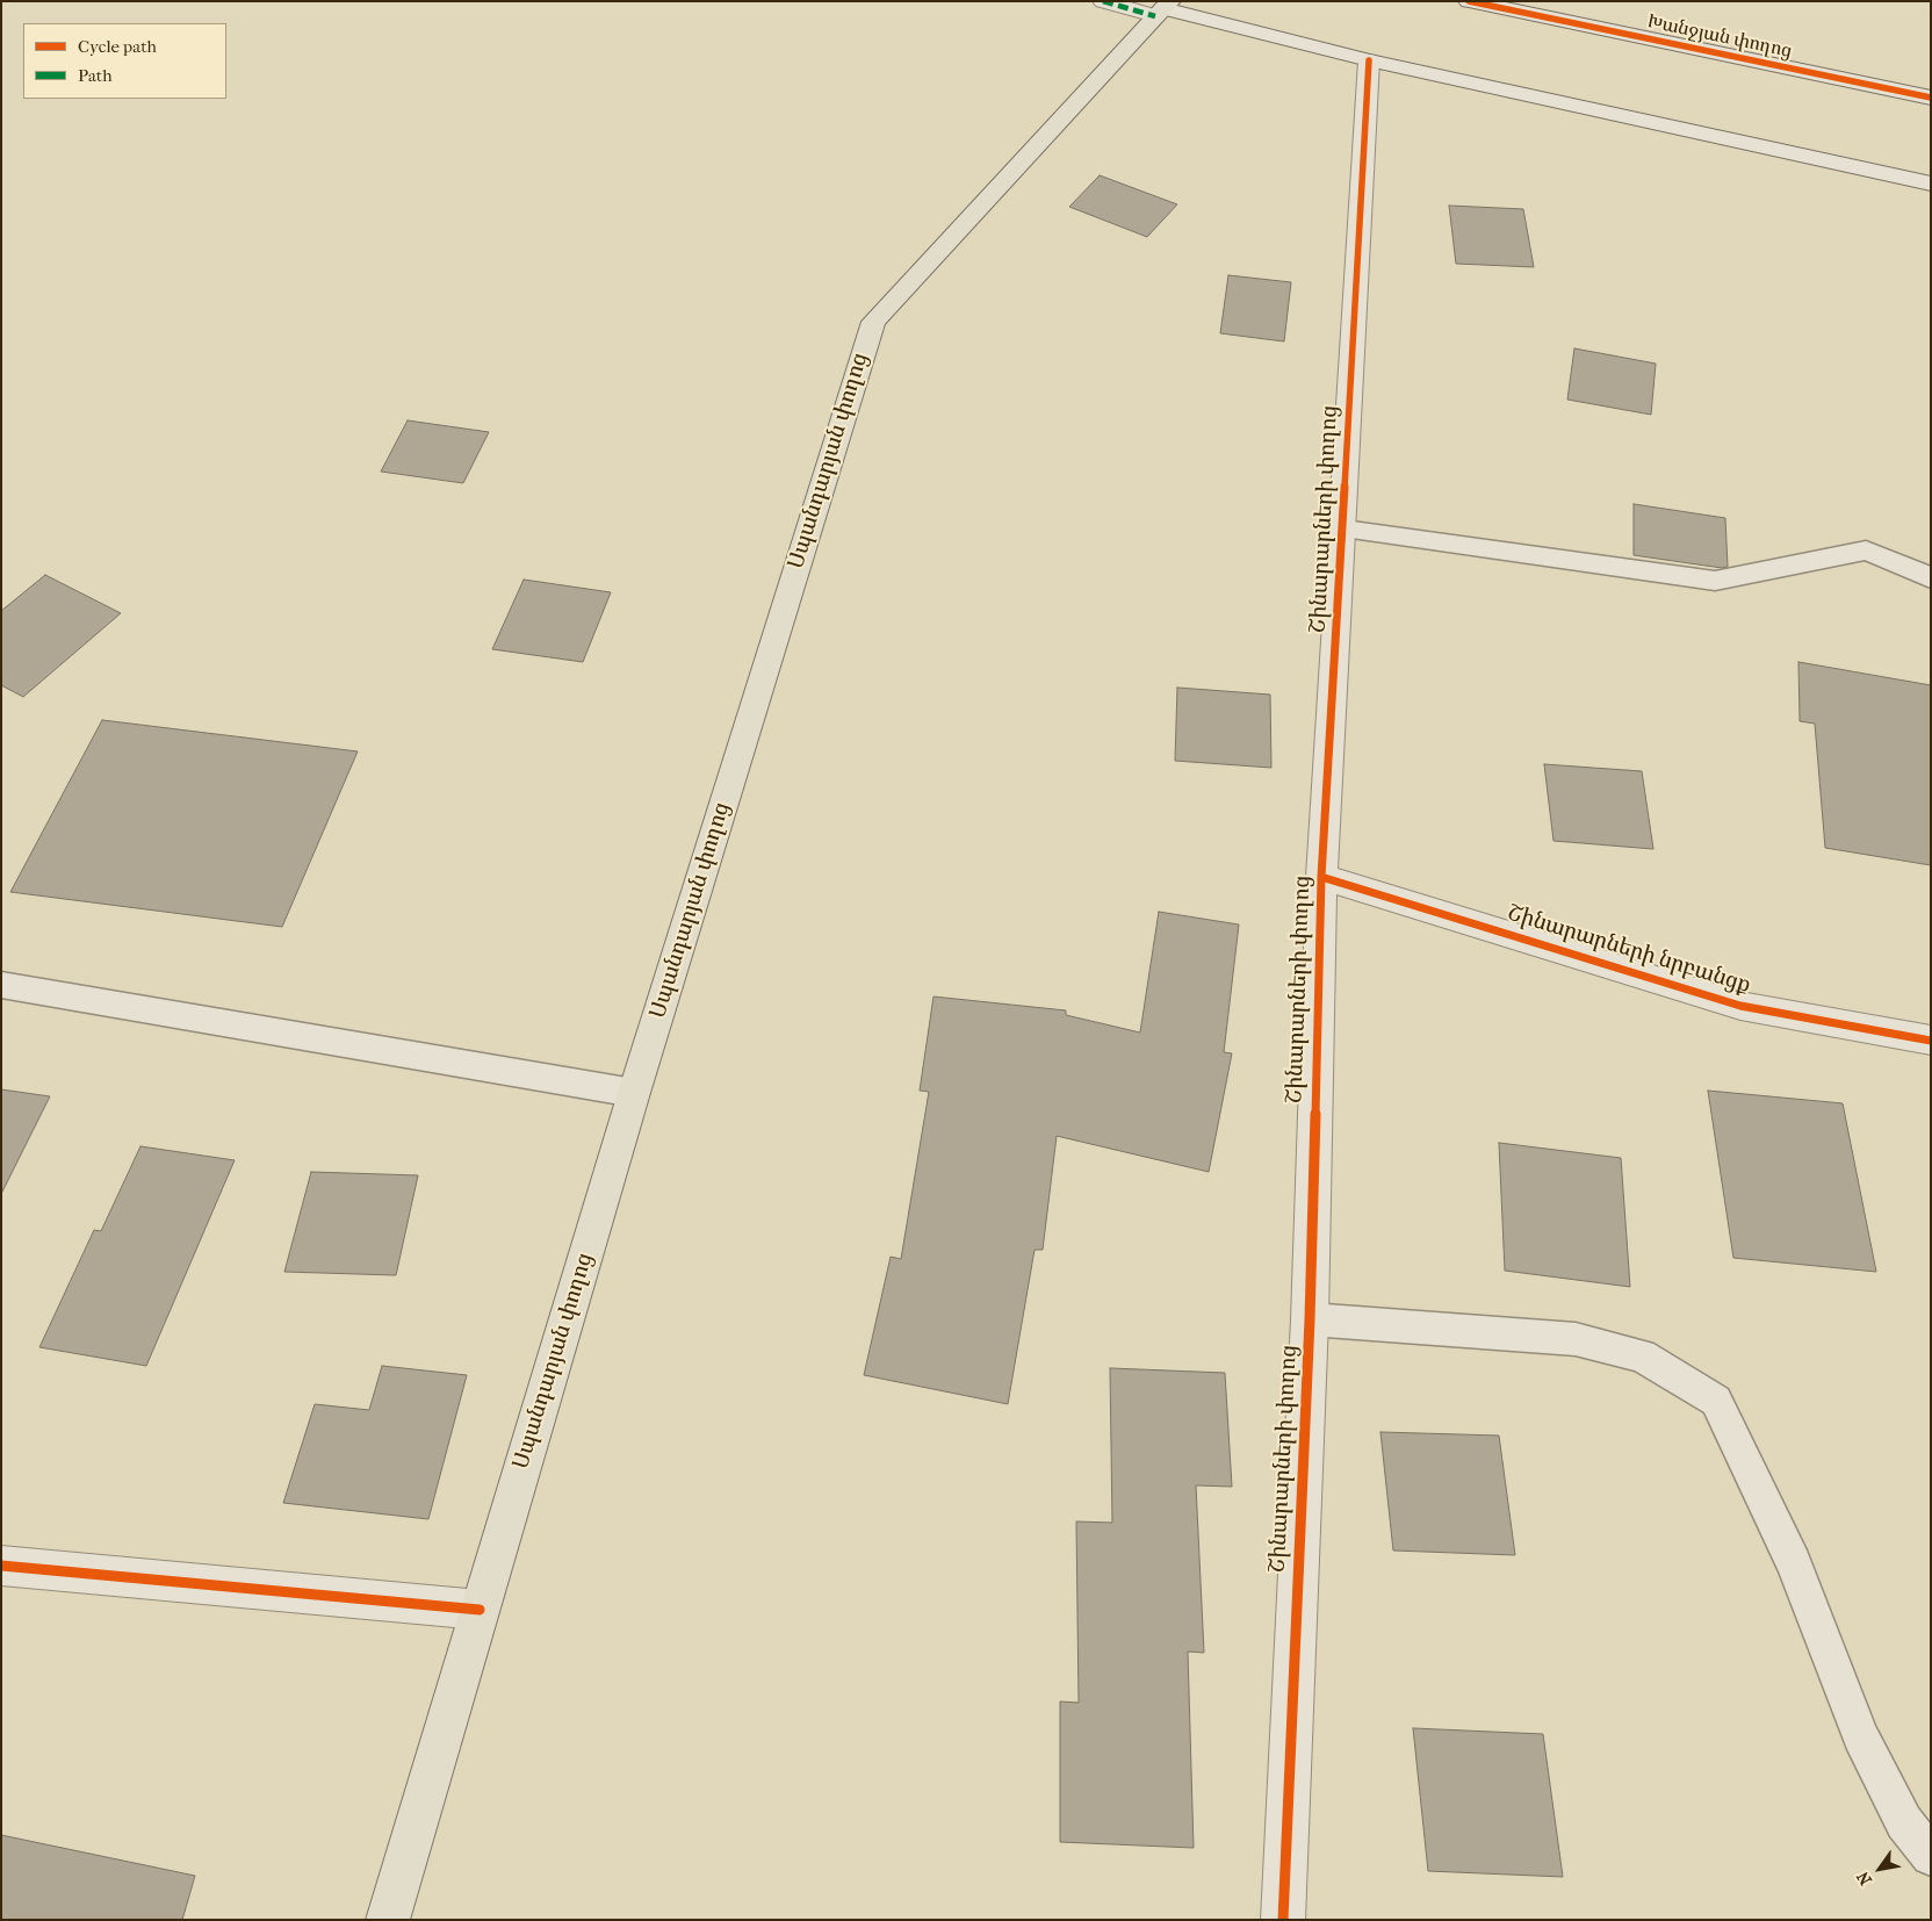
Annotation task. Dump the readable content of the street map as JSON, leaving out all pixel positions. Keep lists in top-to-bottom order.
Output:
{
  "streets": {
    "main road": ["Սպանդարյան փողոց"],
    "street": ["Խանջյան փողոց", "Շինարարների փողոց", "Շինարարների նրբանցք"]
  },
  "crossings": [
    ["Շինարարների փողոց", "Շինարարների նրբանցք"]
  ],
  "legend": ["Cycle path", "Path"],
  "north": "bottom left"
}
